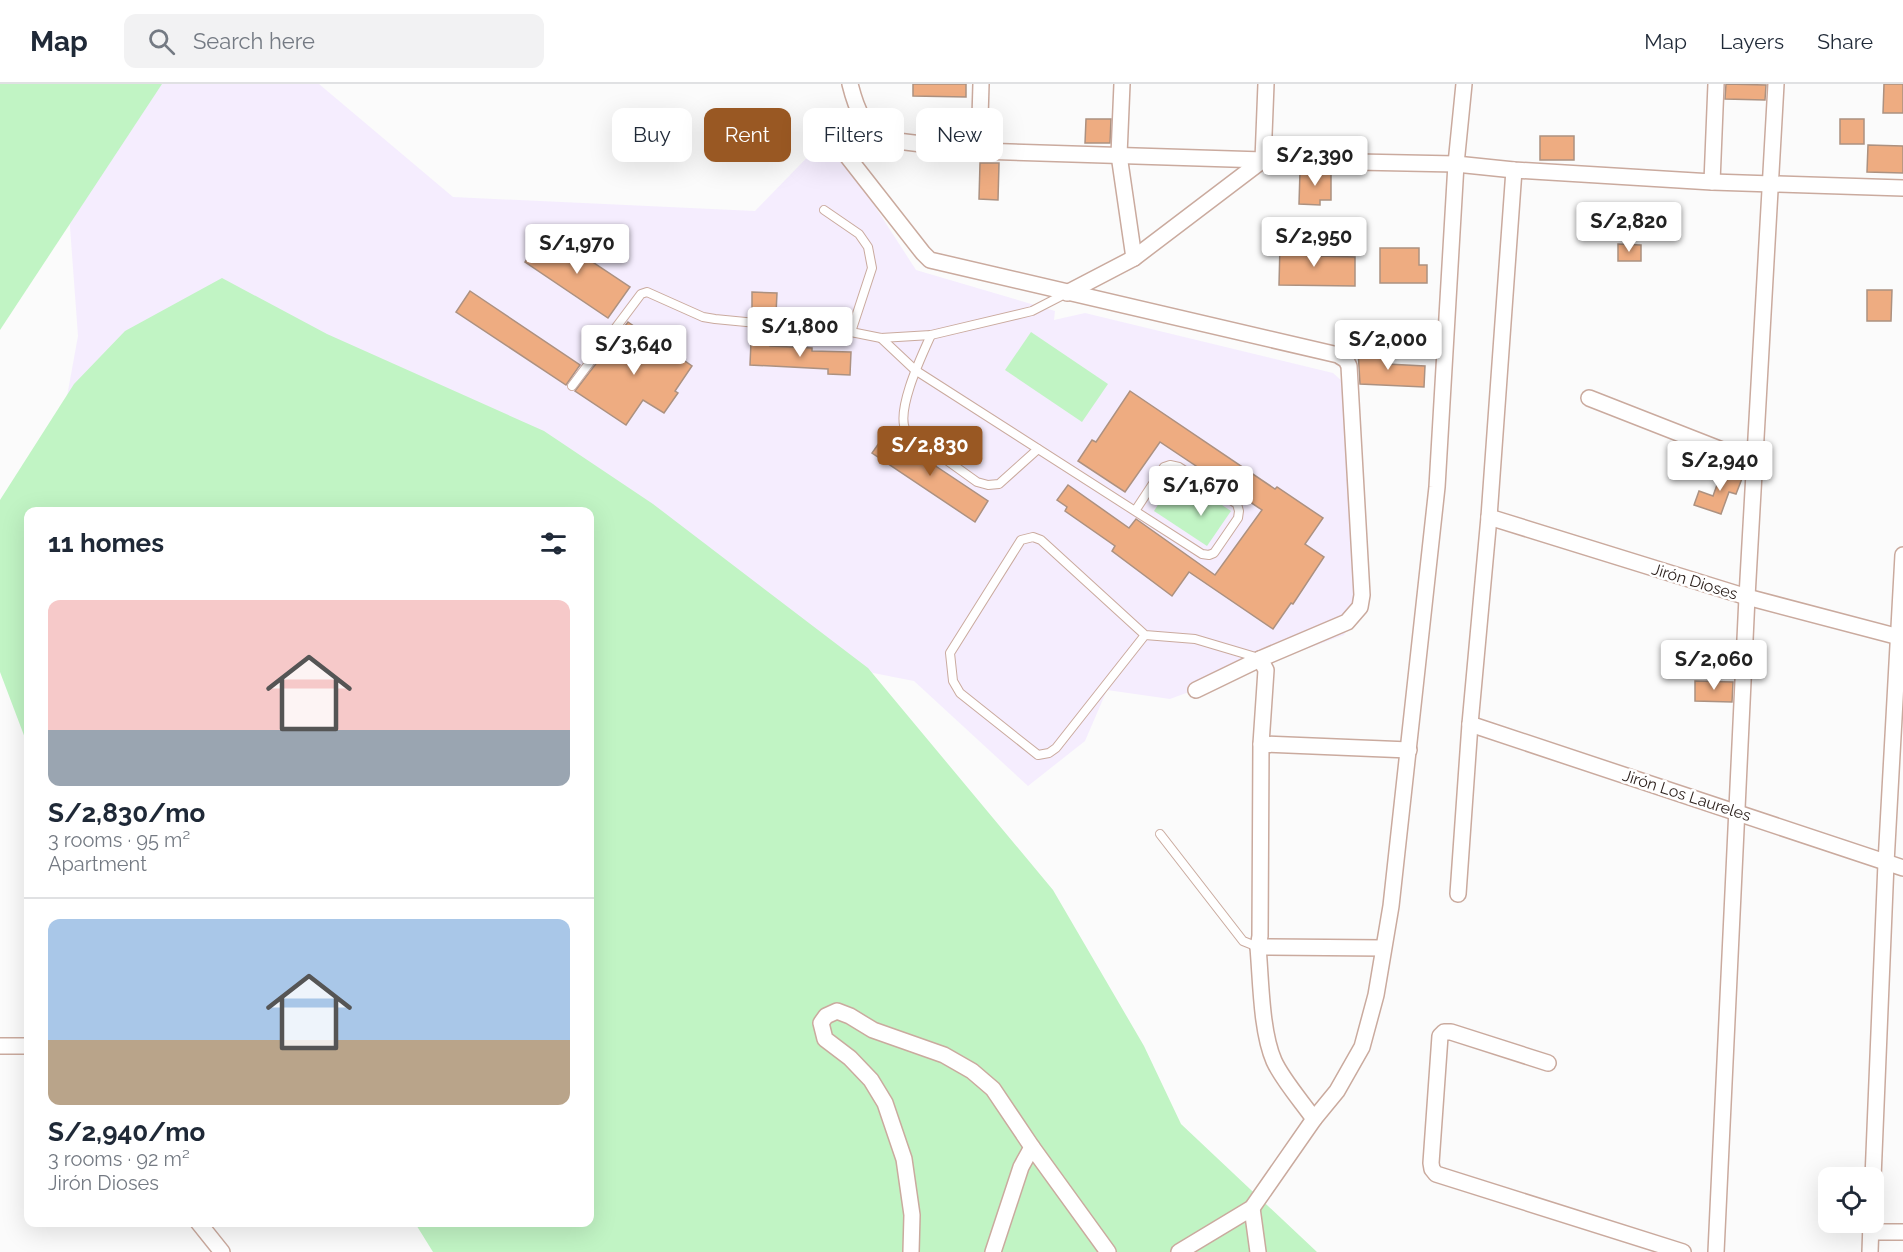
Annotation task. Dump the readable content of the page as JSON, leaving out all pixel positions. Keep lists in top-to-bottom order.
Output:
{
  "streets": {
    "street": ["Jirón Dioses", "Jirón Los Laureles"]
  },
  "page": {
    "header": "Map",
    "search": "Search here",
    "nav": ["Map", "Layers", "Share"],
    "chip": [
      "Buy",
      "Rent",
      "Filters",
      "New"
    ],
    "price": [
      "S/2,390",
      "S/2,820",
      "S/2,950",
      "S/1,970",
      "S/1,800",
      "S/2,000",
      "S/3,640",
      "S/2,830",
      "S/2,940",
      "S/1,670",
      "S/2,060"
    ],
    "heading": "11 homes",
    "list": [
      {
        "name": "S/2,830/mo",
        "note": "3 rooms · 95 m² · Apartment"
      },
      {
        "name": "S/2,940/mo",
        "note": "3 rooms · 92 m² · Jirón Dioses"
      }
    ]
  }
}
